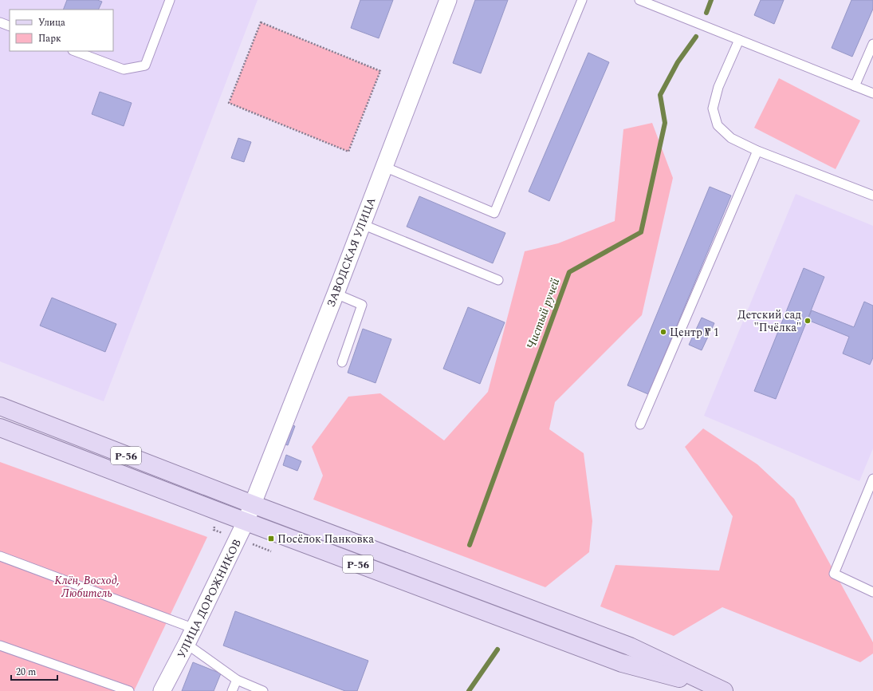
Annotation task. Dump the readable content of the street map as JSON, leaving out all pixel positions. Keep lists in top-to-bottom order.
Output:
{
  "streets": {
    "main road": ["Р-56"],
    "street": ["ЗАВОДСКАЯ УЛИЦА", "УЛИЦА ДОРОЖНИКОВ"]
  },
  "crossings": [
    ["ЗАВОДСКАЯ УЛИЦА", "Р-56"],
    ["ЗАВОДСКАЯ УЛИЦА", "УЛИЦА ДОРОЖНИКОВ"],
    ["Р-56", "УЛИЦА ДОРОЖНИКОВ"]
  ],
  "water": ["Чистый ручей"],
  "parks": ["Клён, Восход, Любитель"],
  "places": {
    "other": ["Детский сад \"Пчёлка\"", "Центр № 1"],
    "transit": ["Посёлок Панковка"]
  },
  "legend": ["Улица", "Парк"],
  "scale_bar": "20 m"
}
